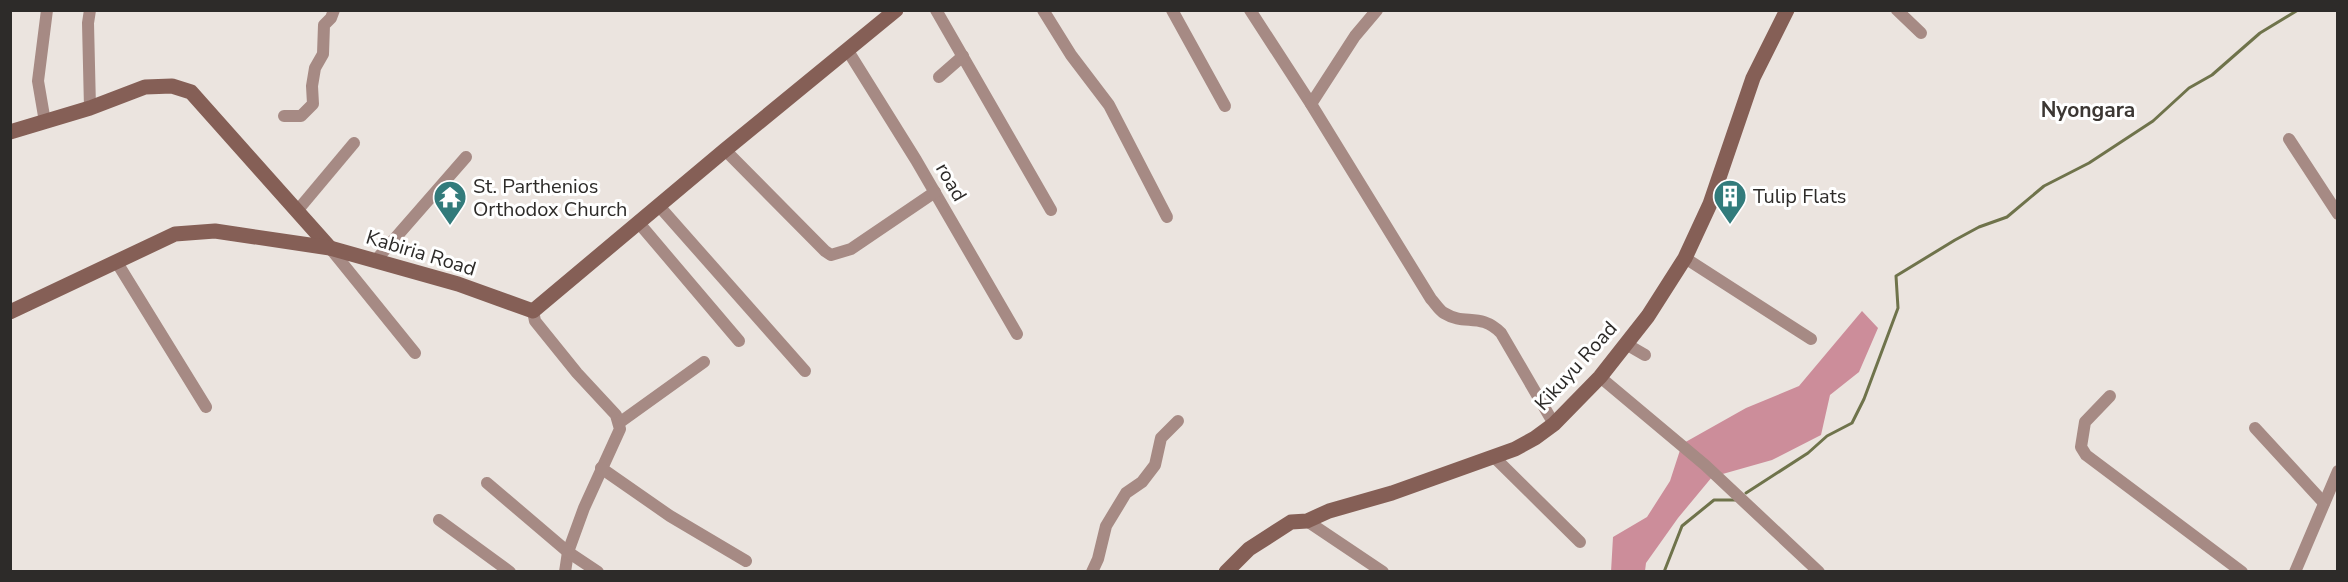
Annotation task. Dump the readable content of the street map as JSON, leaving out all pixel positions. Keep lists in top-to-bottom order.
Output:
{
  "streets": {
    "main road": ["Kabiria Road", "Kikuyu Road"],
    "street": ["road"]
  },
  "districts": ["Nyongara"],
  "places": {
    "building": ["Tulip Flats"],
    "temple": ["St. Parthenios Orthodox Church"]
  }
}
